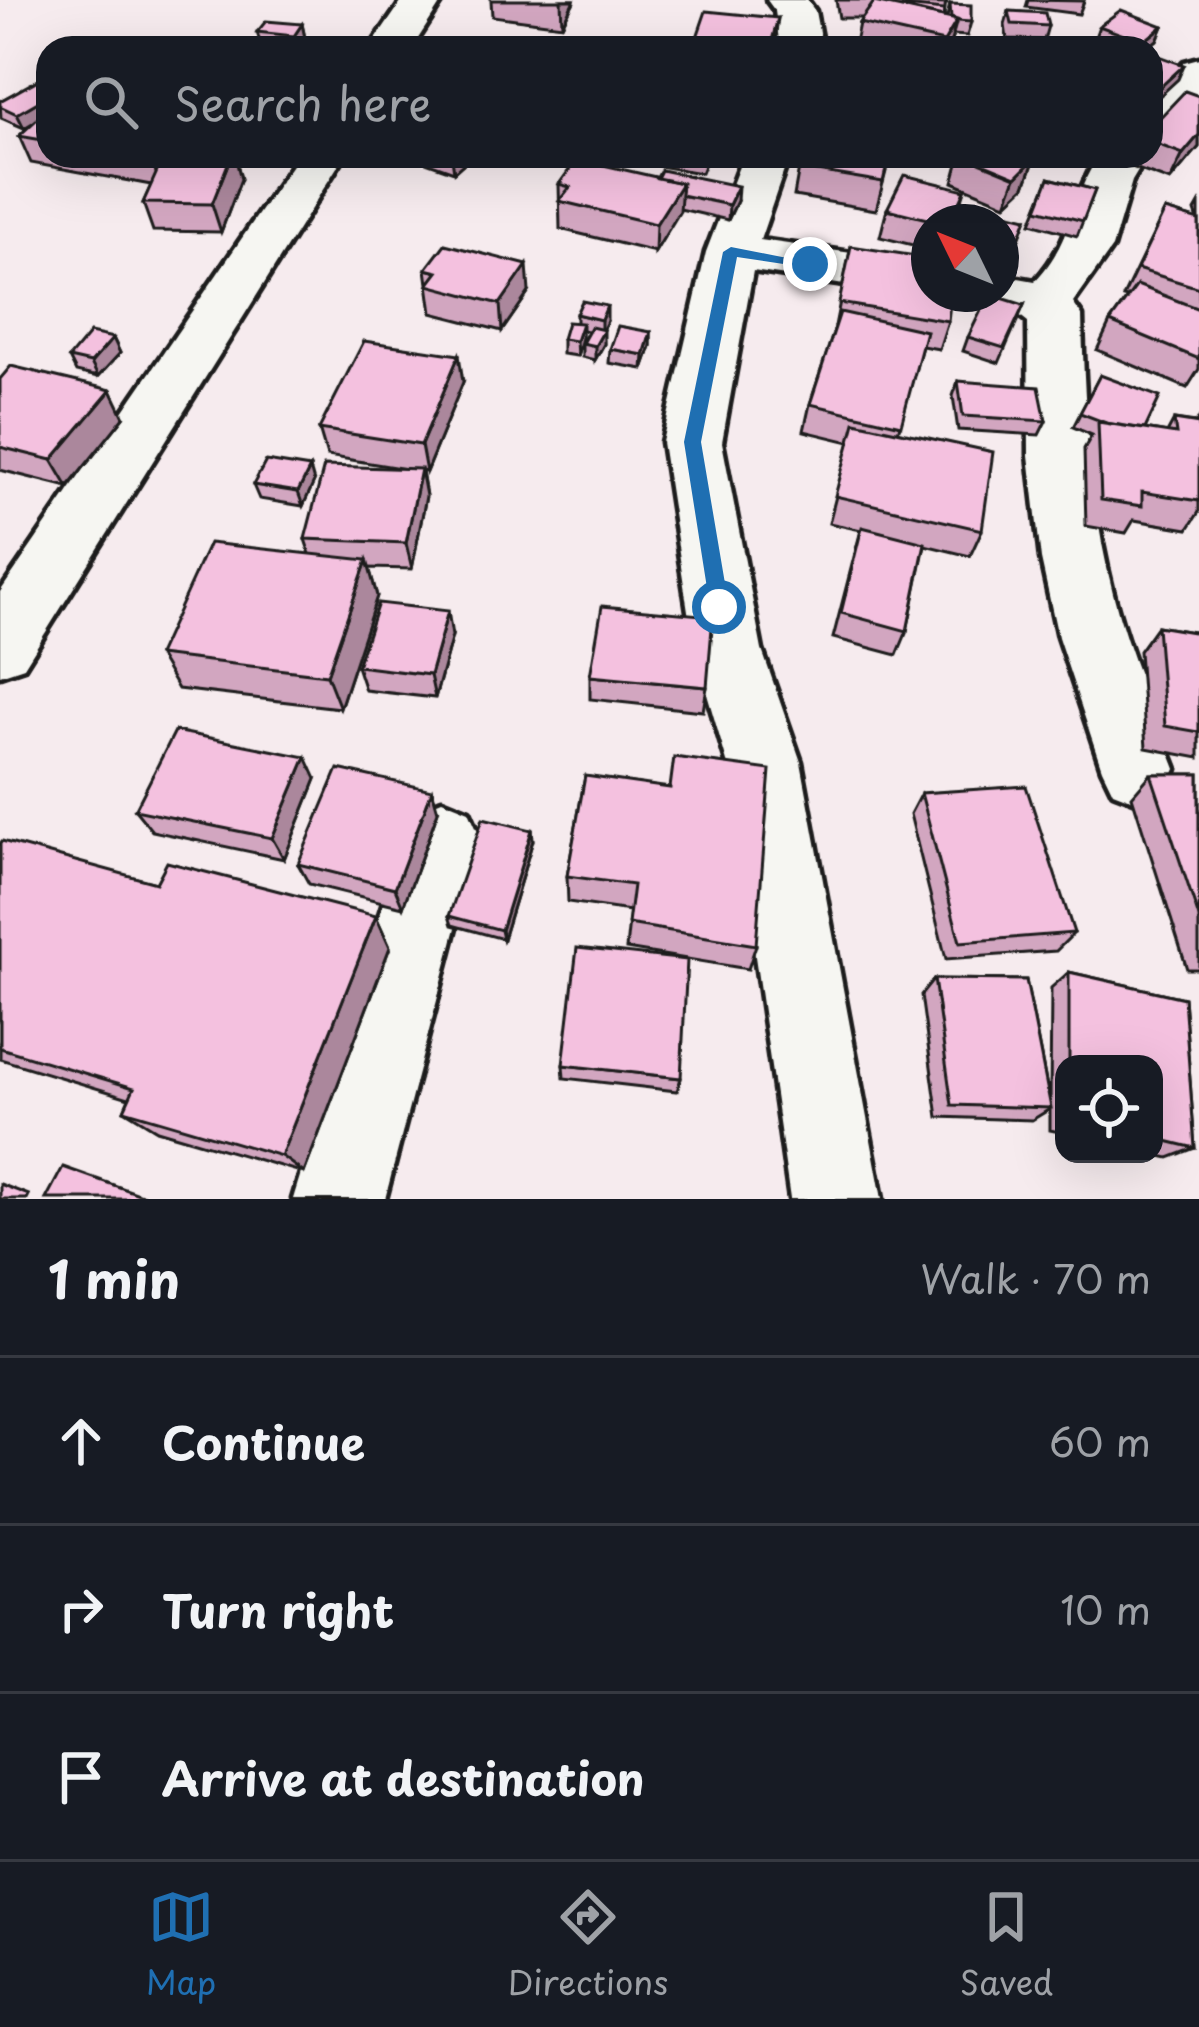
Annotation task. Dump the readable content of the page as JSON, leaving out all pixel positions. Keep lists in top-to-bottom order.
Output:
{
  "north": "top left",
  "page": {
    "search": "Search here",
    "heading": ["1 min", "Walk · 70 m"],
    "list": [
      ["Continue", "60 m"],
      ["Turn right", "10 m"],
      "Arrive at destination"
    ],
    "nav": ["Map", "Directions", "Saved"]
  }
}
